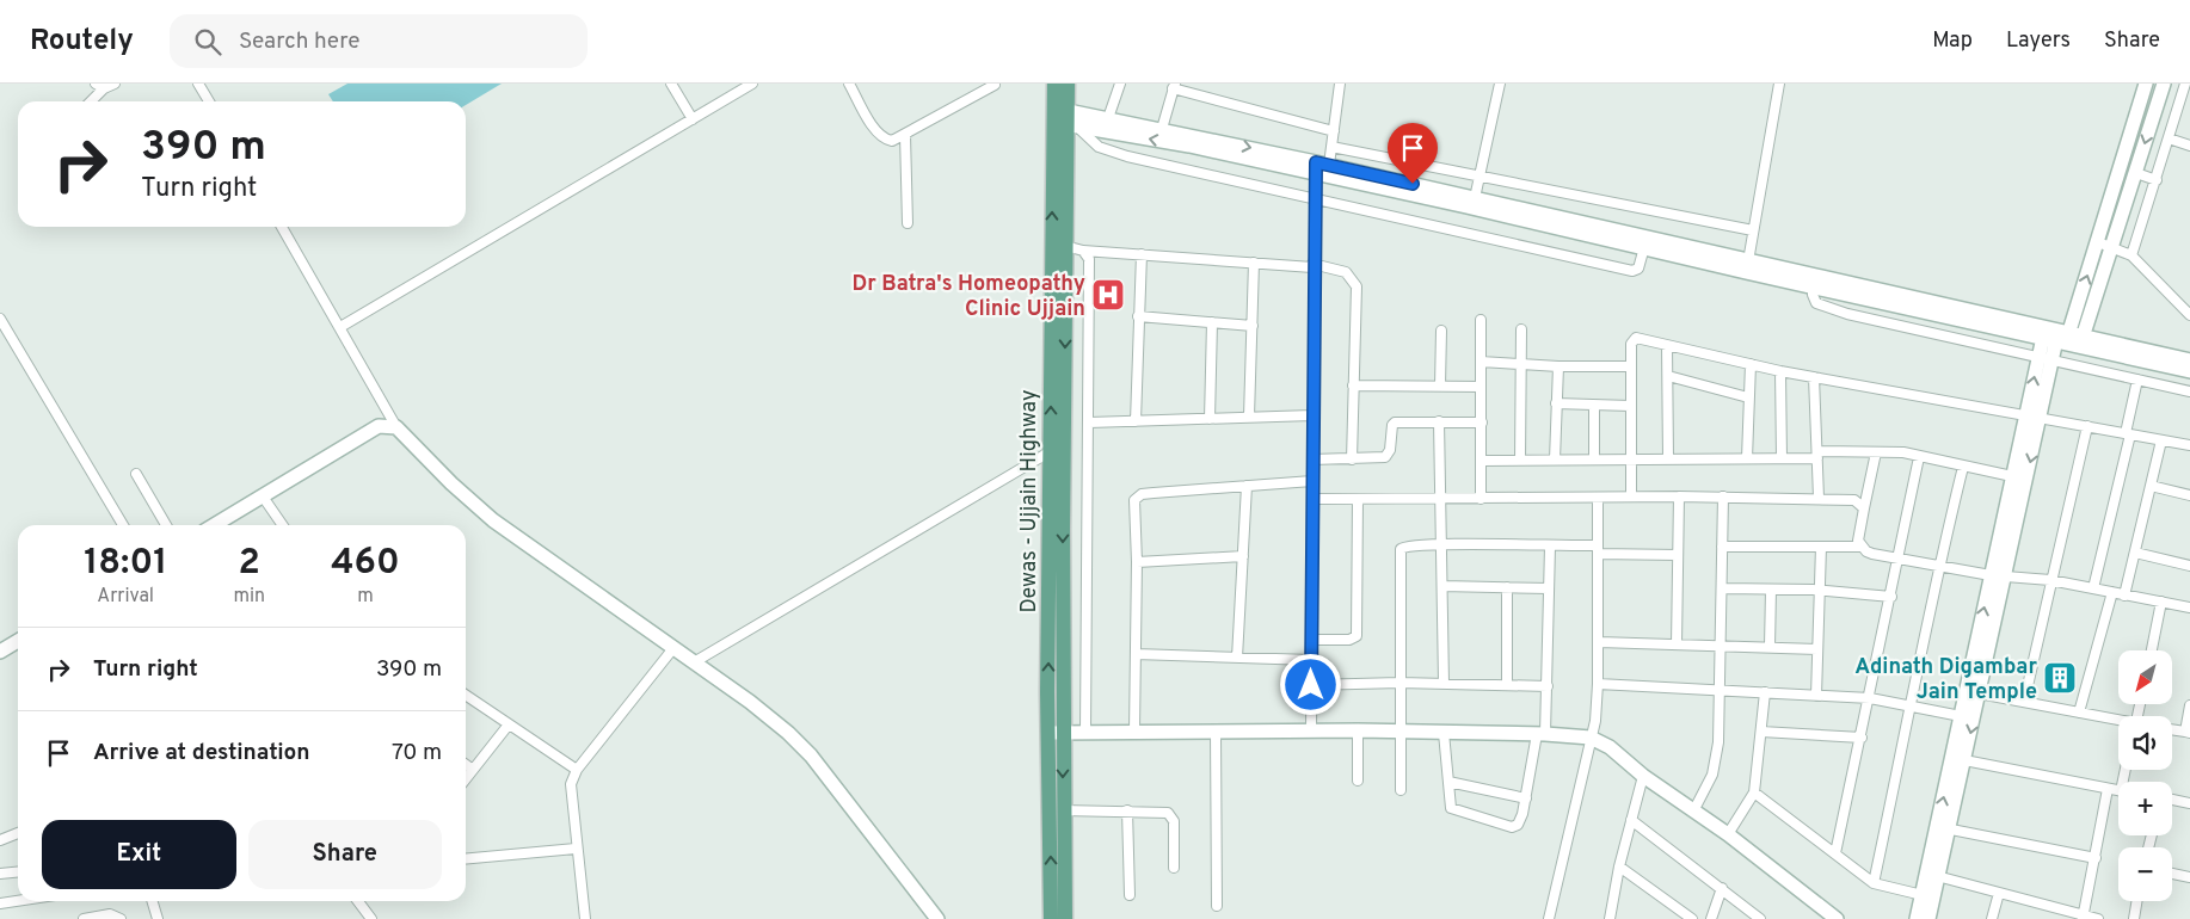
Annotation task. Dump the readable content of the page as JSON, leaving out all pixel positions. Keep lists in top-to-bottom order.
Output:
{
  "streets": {
    "main road": ["Dewas - Ujjain Highway"]
  },
  "places": {
    "hospital": ["Dr Batra's Homeopathy Clinic Ujjain"],
    "building": ["Adinath Digambar Jain Temple"]
  },
  "north": "bottom left",
  "page": {
    "header": "Routely",
    "search": "Search here",
    "nav": ["Map", "Layers", "Share"],
    "turn": ["390 m", "Turn right"],
    "eta": [
      "18:01",
      "Arrival",
      "2",
      "min",
      "460",
      "m"
    ],
    "list": [
      {
        "name": "Turn right",
        "value": "390 m"
      },
      {
        "name": "Arrive at destination",
        "value": "70 m"
      }
    ],
    "map_buttons": ["+", "−"],
    "buttons": ["Exit", "Share"]
  }
}
